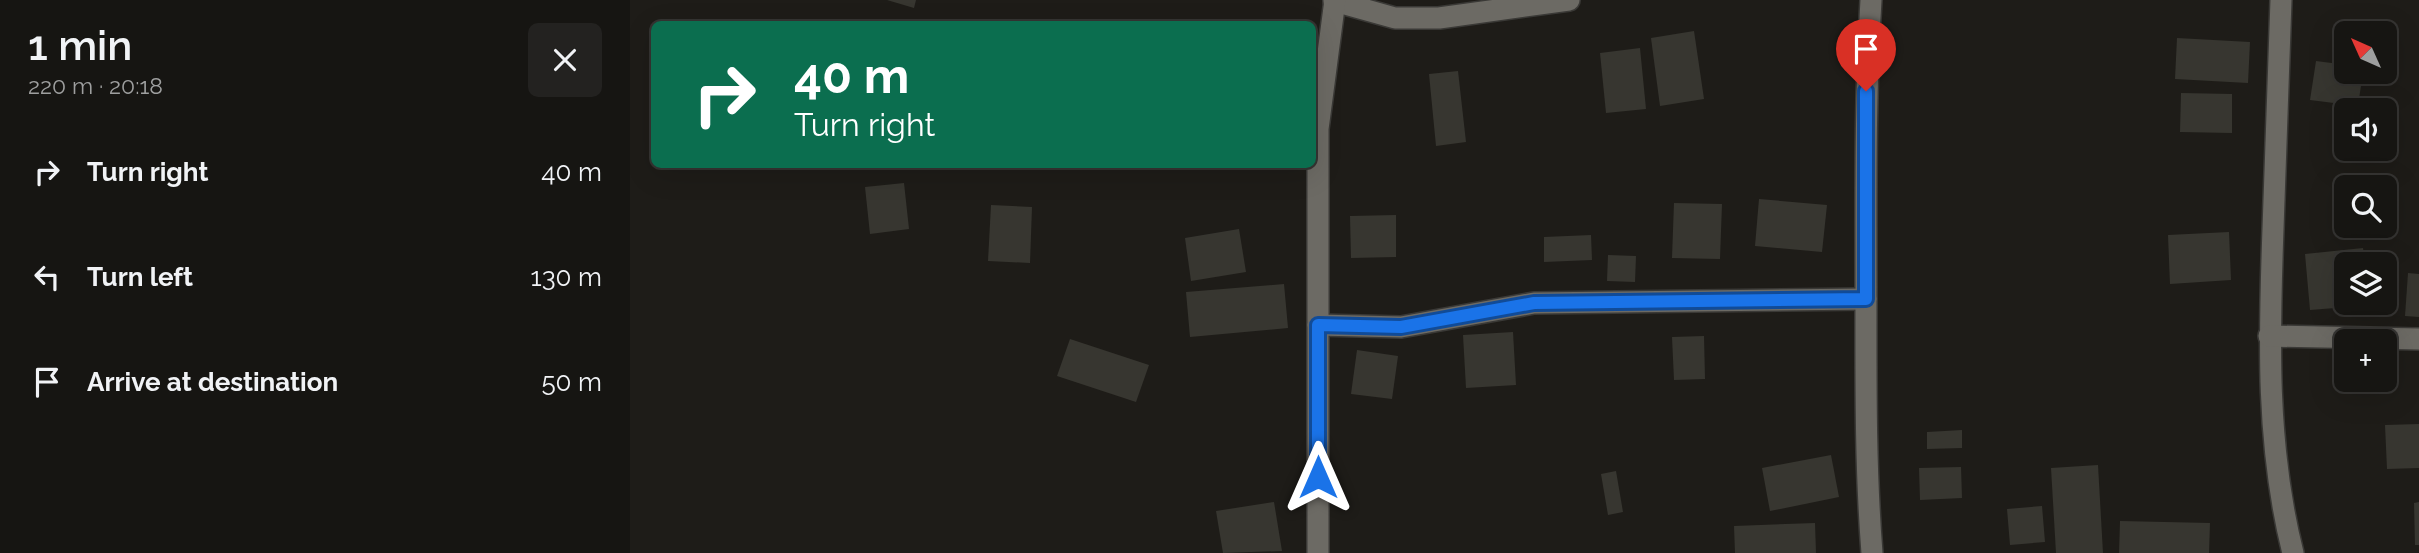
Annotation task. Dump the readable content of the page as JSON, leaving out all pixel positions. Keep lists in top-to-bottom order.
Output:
{
  "north": "top left",
  "page": {
    "heading": ["1 min", "220 m · 20:18"],
    "map_buttons": "+",
    "turn": ["40 m", "Turn right"],
    "list": [
      {
        "name": "Turn right",
        "value": "40 m"
      },
      {
        "name": "Turn left",
        "value": "130 m"
      },
      {
        "name": "Arrive at destination",
        "value": "50 m"
      }
    ]
  }
}
